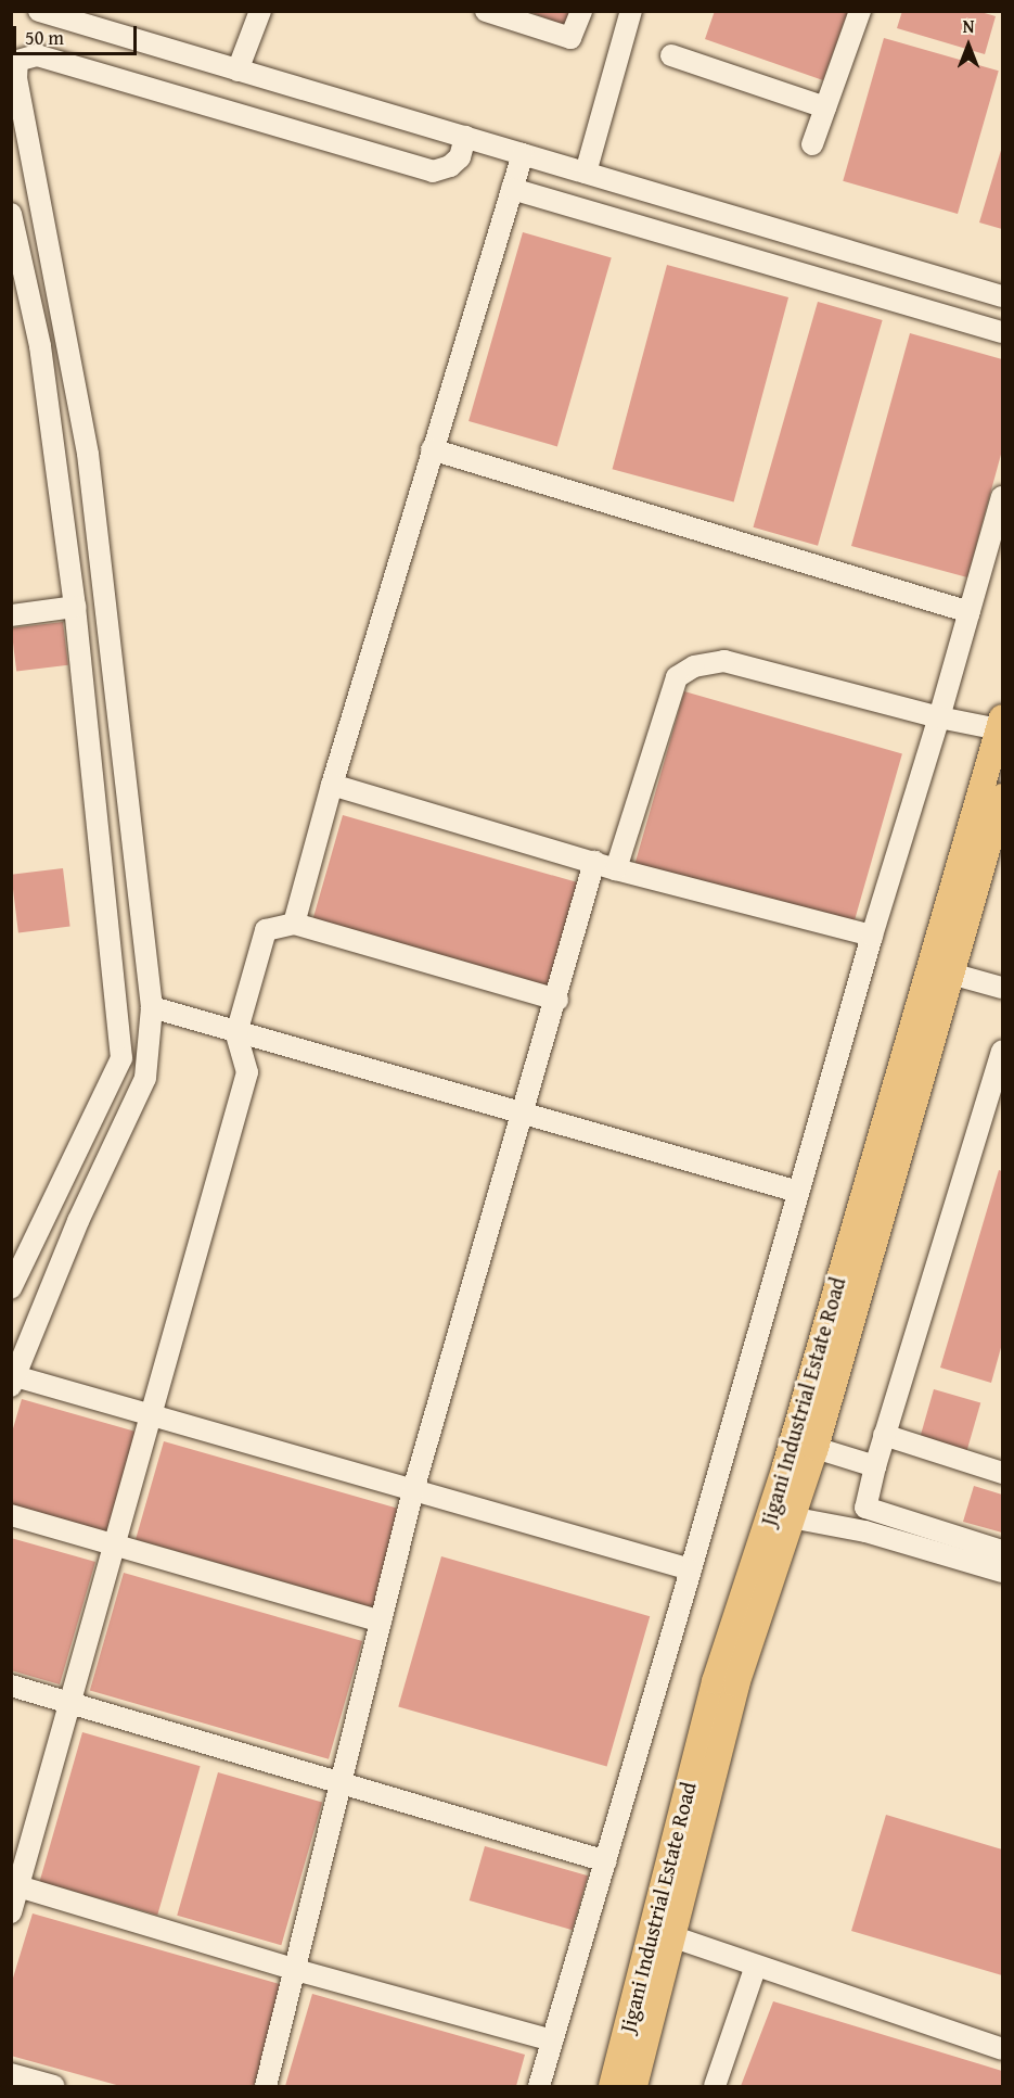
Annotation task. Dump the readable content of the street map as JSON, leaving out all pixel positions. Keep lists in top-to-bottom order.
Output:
{
  "streets": {
    "main road": ["Jigani Industrial Estate Road"]
  },
  "scale_bar": "50 m",
  "north": "top"
}
